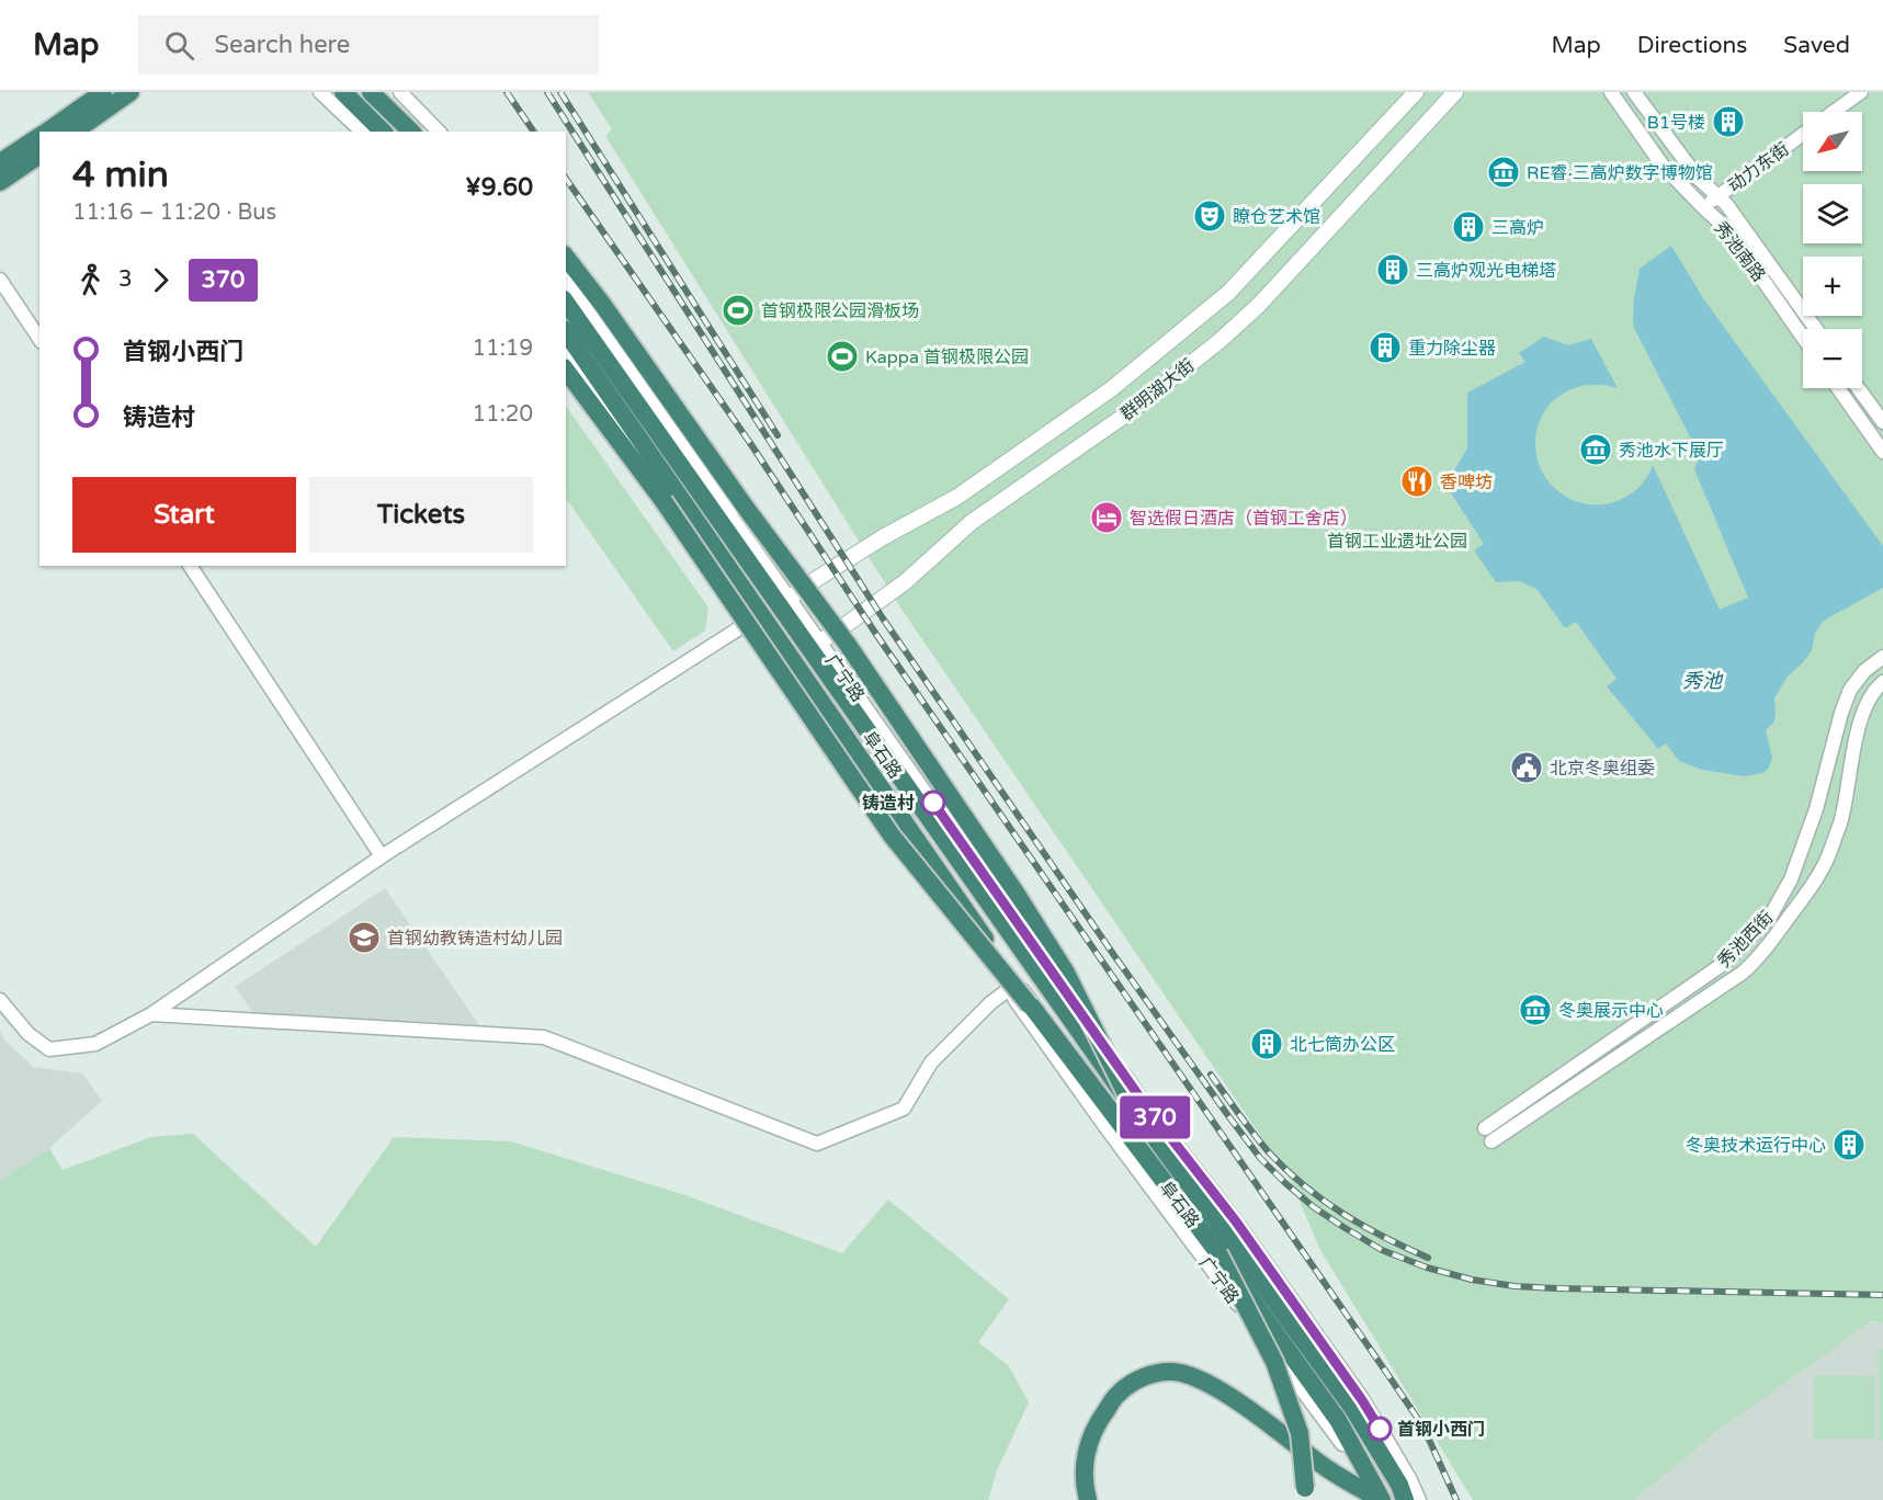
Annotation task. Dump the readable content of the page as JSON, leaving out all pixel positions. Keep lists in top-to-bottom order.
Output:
{
  "streets": {
    "highway": ["阜石路"],
    "main road": ["群明湖大街"],
    "street": [
      "动力东街",
      "秀池南路",
      "广宁路",
      "秀池西街"
    ]
  },
  "crossings": [
    ["动力东街", "秀池南路"],
    ["群明湖大街", "广宁路"],
    ["广宁路", "阜石路"]
  ],
  "water": ["秀池"],
  "parks": ["首钢工业遗址公园"],
  "places": {
    "building": [
      "B1号楼",
      "三高炉",
      "三高炉观光电梯塔",
      "重力除尘器",
      "北七筒办公区",
      "冬奥技术运行中心"
    ],
    "museum": ["RE睿·三高炉数字博物馆", "秀池水下展厅", "冬奥展示中心"],
    "theatre": ["瞭仓艺术馆"],
    "sports": ["首钢极限公园滑板场", "Kappa 首钢极限公园"],
    "restaurant": ["香啤坊"],
    "hotel": ["智选假日酒店（首钢工舍店）"],
    "public building": ["北京冬奥组委"],
    "other": ["铸造村", "首钢小西门"],
    "school or university": ["首钢幼教铸造村幼儿园"]
  },
  "lines": ["bus line 370"],
  "north": "bottom left",
  "page": {
    "header": "Map",
    "search": "Search here",
    "nav": ["Map", "Directions", "Saved"],
    "on_map": "370",
    "map_buttons": ["+", "−"],
    "heading": ["4 min", "11:16 – 11:20 · Bus", "¥9.60"],
    "legs": ["3", "370"],
    "list": [
      {
        "name": "首钢小西门",
        "value": "11:19"
      },
      {
        "name": "铸造村",
        "value": "11:20"
      }
    ],
    "buttons": ["Start", "Tickets"]
  }
}
